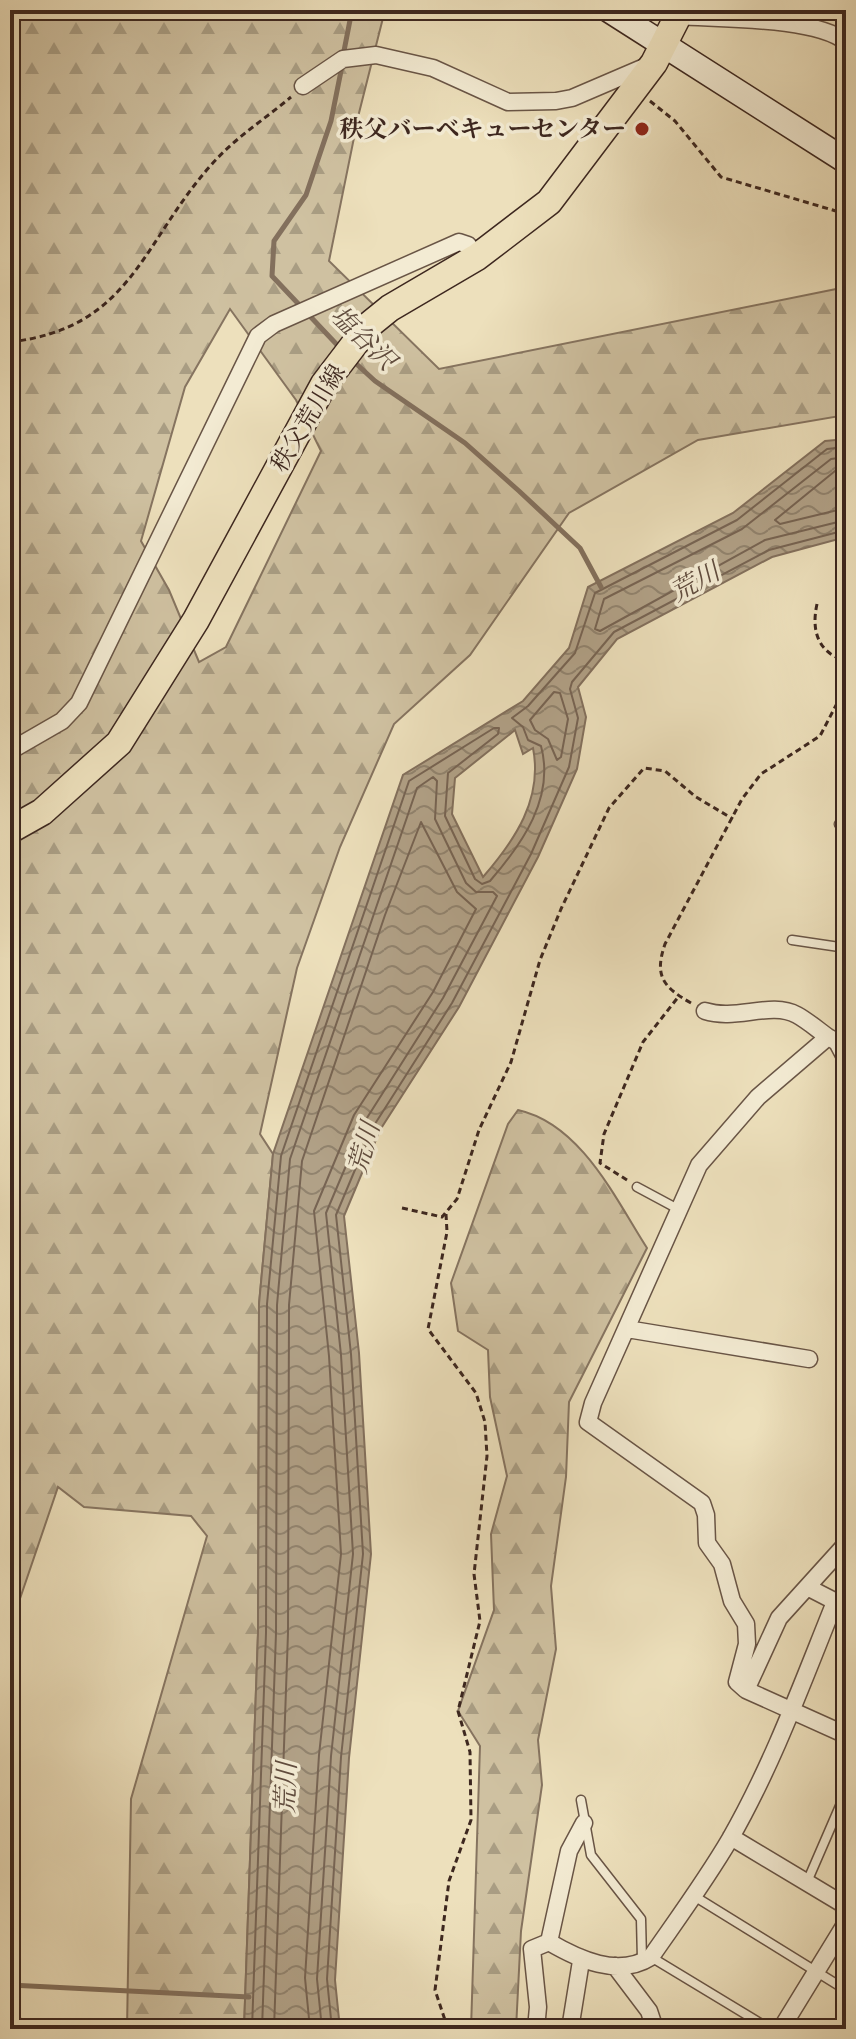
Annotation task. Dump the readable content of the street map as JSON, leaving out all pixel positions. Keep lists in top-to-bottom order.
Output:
{
  "streets": {
    "main road": ["秩父荒川線"]
  },
  "water": ["塩谷沢", "荒川"],
  "places": ["秩父バーベキューセンター"]
}
